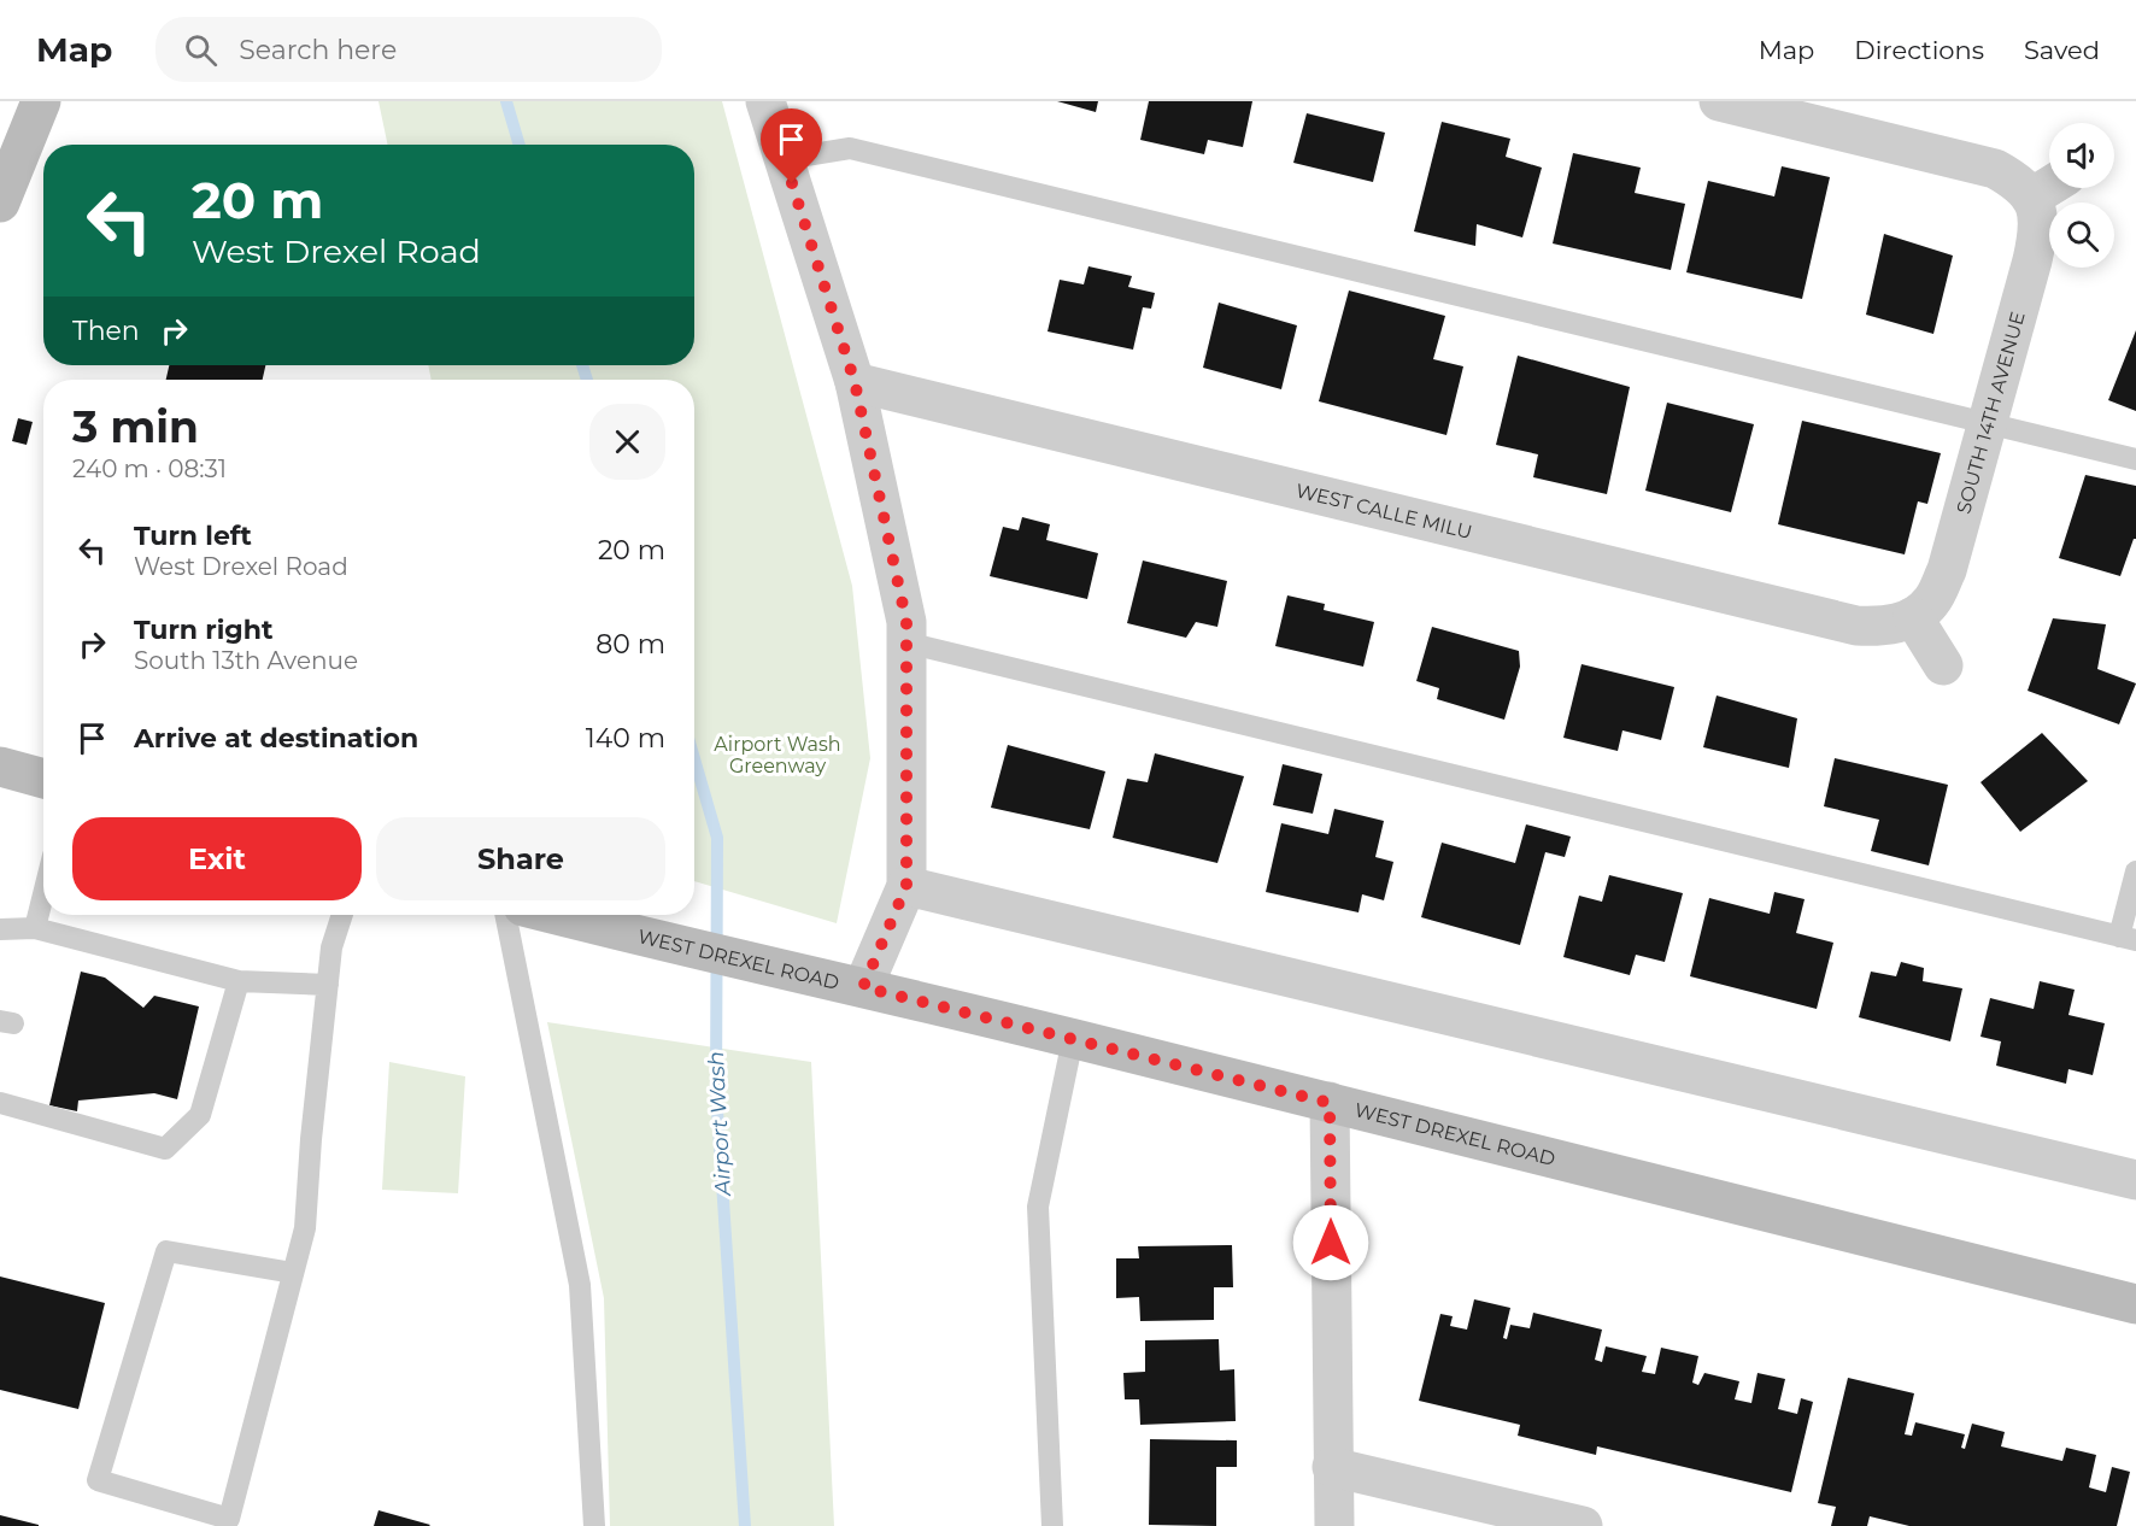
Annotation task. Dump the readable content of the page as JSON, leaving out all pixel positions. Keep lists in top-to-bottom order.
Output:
{
  "streets": {
    "street": ["SOUTH 14TH AVENUE", "WEST CALLE MILU", "WEST DREXEL ROAD"]
  },
  "crossings": [
    ["SOUTH 14TH AVENUE", "WEST CALLE MILU"]
  ],
  "water": ["Airport Wash"],
  "parks": ["Airport Wash Greenway"],
  "page": {
    "header": "Map",
    "search": "Search here",
    "nav": ["Map", "Directions", "Saved"],
    "turn": ["20 m", "West Drexel Road"],
    "then": "Then",
    "heading": ["3 min", "240 m · 08:31"],
    "list": [
      {
        "name": "Turn left",
        "note": "West Drexel Road",
        "value": "20 m"
      },
      {
        "name": "Turn right",
        "note": "South 13th Avenue",
        "value": "80 m"
      },
      {
        "name": "Arrive at destination",
        "value": "140 m"
      }
    ],
    "buttons": ["Exit", "Share"]
  }
}
